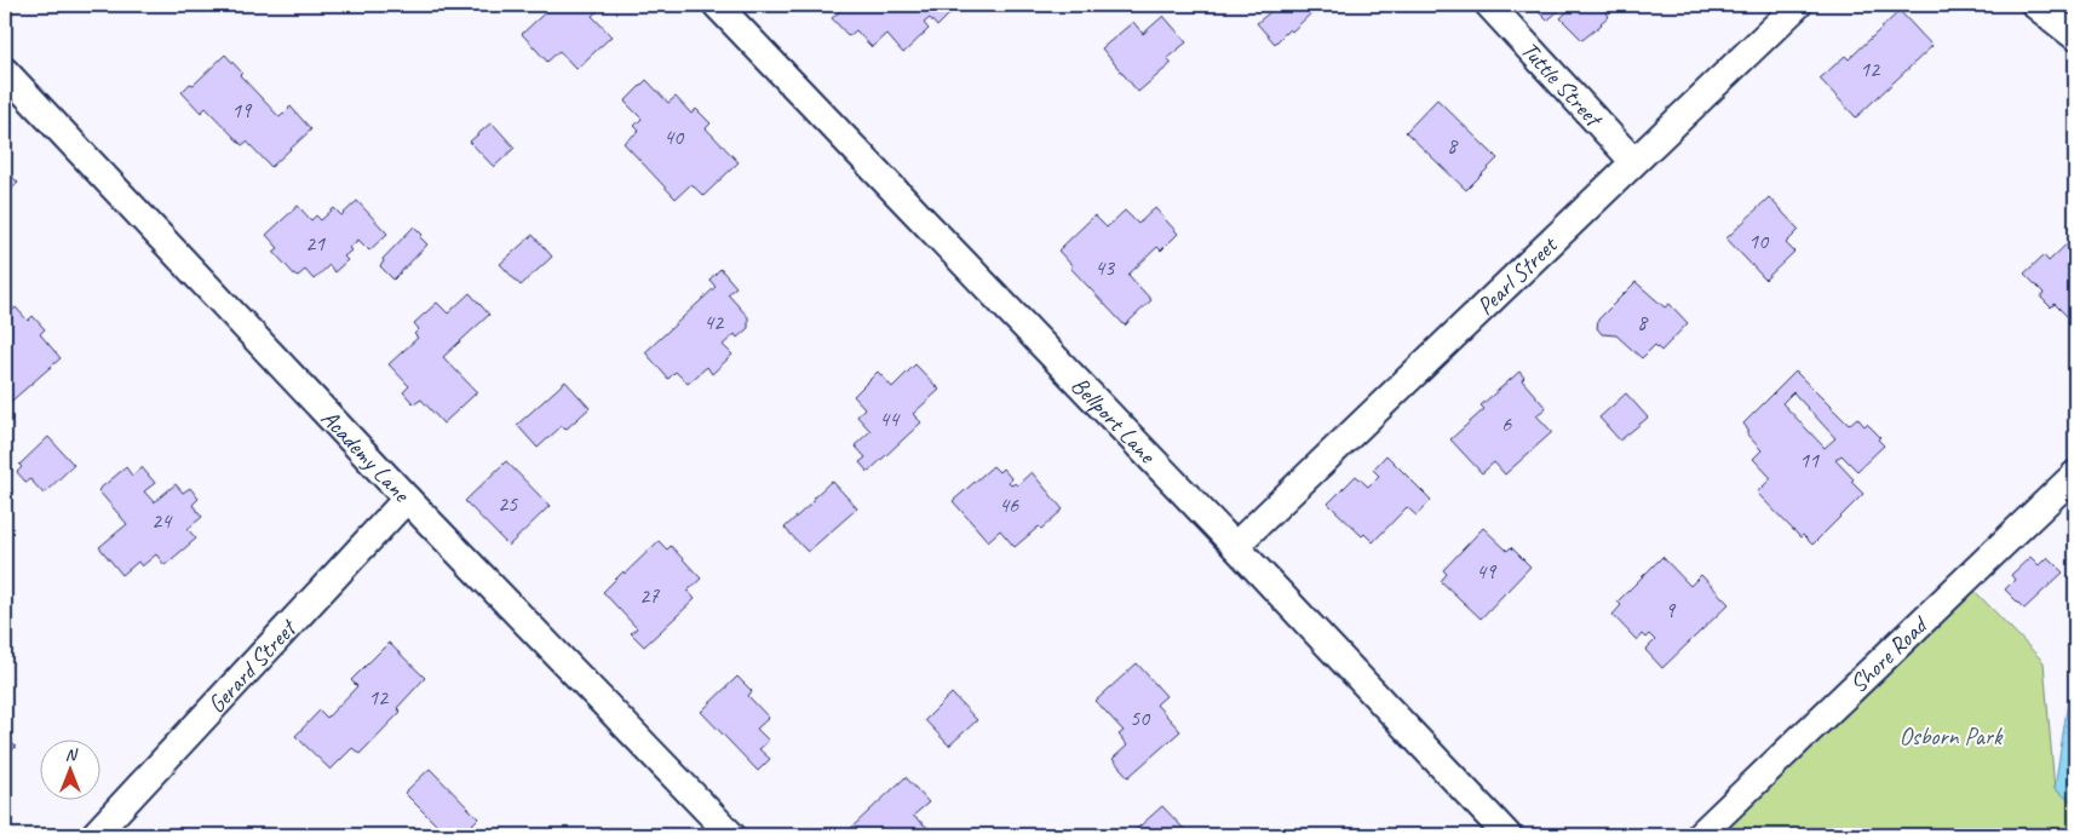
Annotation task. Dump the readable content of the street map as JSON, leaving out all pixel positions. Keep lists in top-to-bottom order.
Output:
{
  "streets": {
    "street": [
      "Tuttle Street",
      "Pearl Street",
      "Bellport Lane",
      "Academy Lane",
      "Shore Road",
      "Gerard Street"
    ]
  },
  "crossings": [
    ["Tuttle Street", "Pearl Street"],
    ["Pearl Street", "Bellport Lane"],
    ["Academy Lane", "Gerard Street"]
  ],
  "parks": ["Osborn Park"],
  "house_numbers": [
    "12",
    "19",
    "40",
    "8",
    "10",
    "21",
    "43",
    "42",
    "8",
    "44",
    "6",
    "11",
    "25",
    "46",
    "24",
    "49",
    "27",
    "9",
    "12",
    "50"
  ],
  "north": "top"
}
